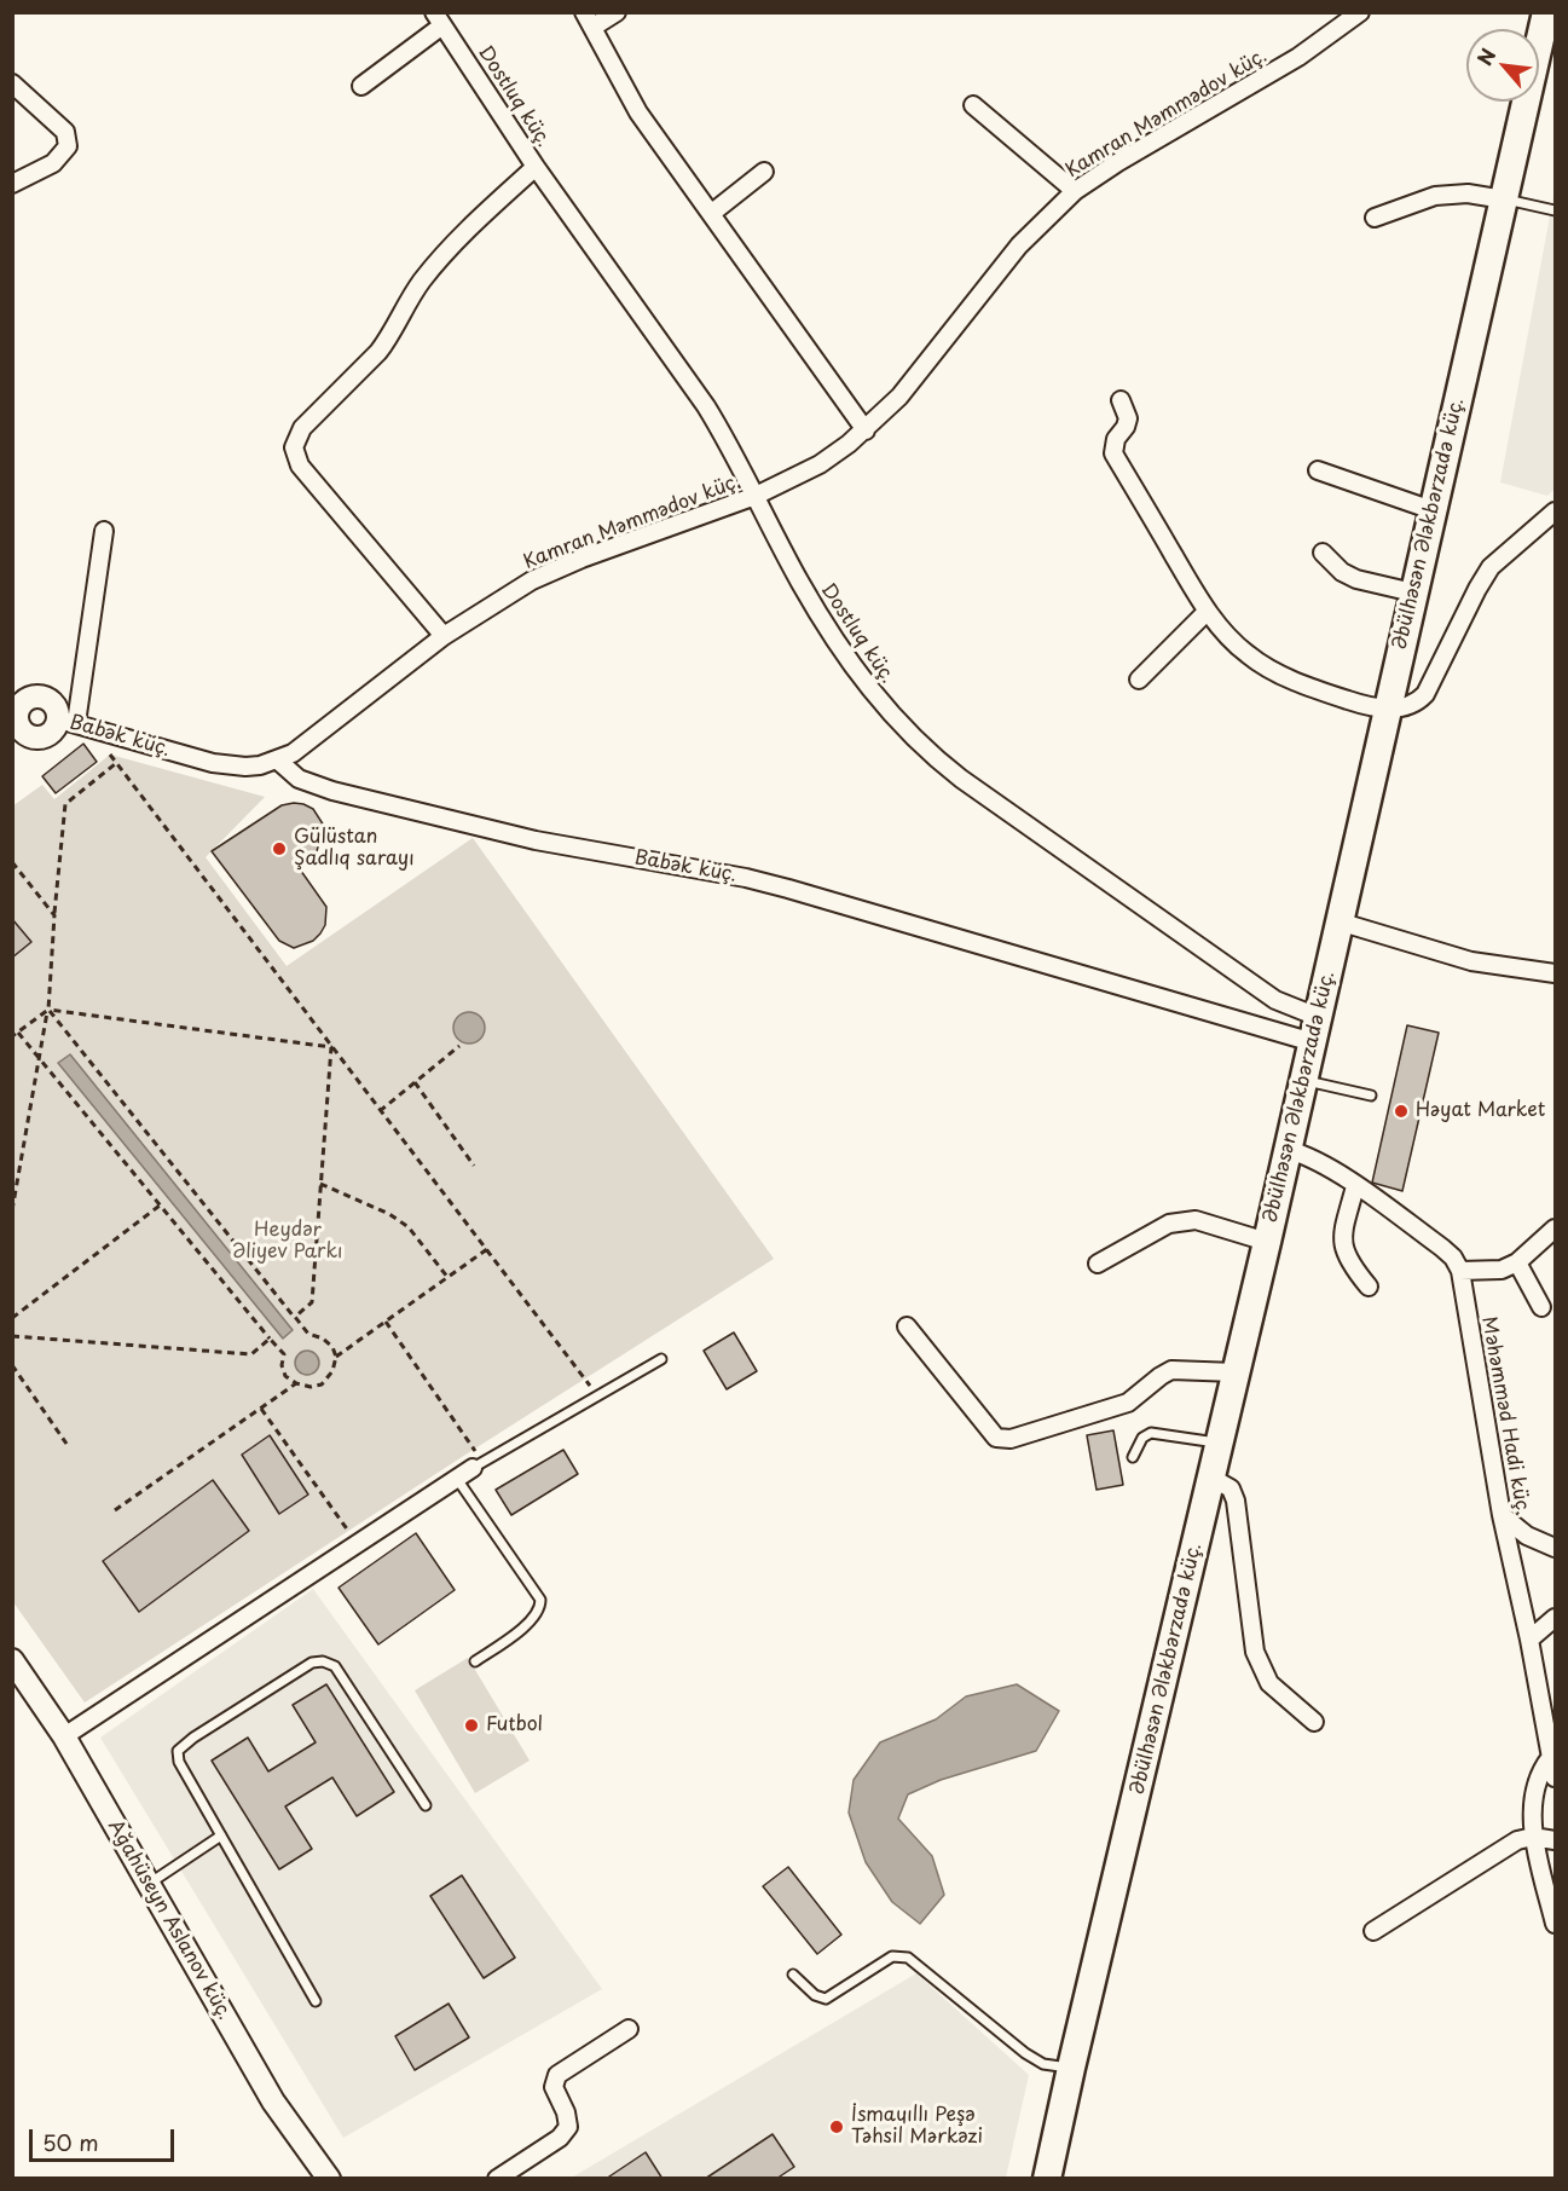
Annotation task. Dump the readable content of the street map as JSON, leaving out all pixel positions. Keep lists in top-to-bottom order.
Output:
{
  "streets": {
    "main road": ["Əbülhəsən Ələkbərzadə küç."],
    "street": [
      "Dostluq küç.",
      "Kamran Məmmədov küç.",
      "Babək küç.",
      "Məhəmməd Hadi küç.",
      "Ağahüseyn Aslanov küç."
    ]
  },
  "crossings": [
    ["Dostluq küç.", "Kamran Məmmədov küç."],
    ["Dostluq küç.", "Əbülhəsən Ələkbərzadə küç."],
    ["Dostluq küç.", "Babək küç."],
    ["Kamran Məmmədov küç.", "Babək küç."],
    ["Əbülhəsən Ələkbərzadə küç.", "Babək küç."]
  ],
  "parks": ["Heydər Əliyev Parkı"],
  "places": [
    "Gülüstan Şadlıq sarayı",
    "Həyat Market",
    "Futbol",
    "İsmayıllı Peşə Təhsil Mərkəzi"
  ],
  "scale_bar": "50 m",
  "north": "top left"
}
